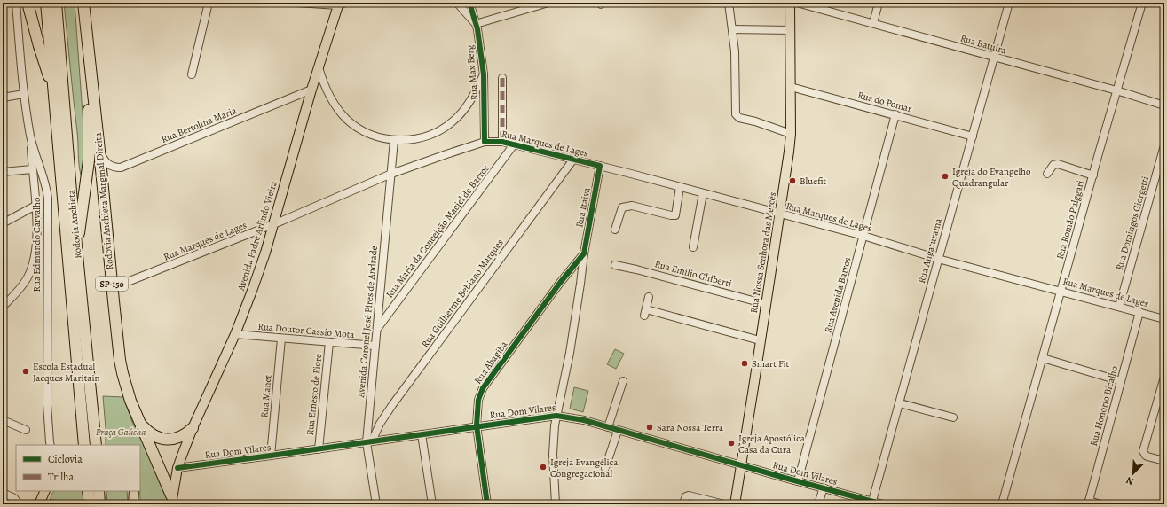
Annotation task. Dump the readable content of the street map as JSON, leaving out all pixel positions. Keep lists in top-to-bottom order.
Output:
{
  "streets": {
    "highway": ["Rodovia Anchieta Marginal Direita", "Rodovia Anchieta", "SP-150"],
    "main road": ["Avenida Padre Arlindo Vieira", "Rua Nossa Senhora das Mercês"],
    "street": [
      "Rua Batuíra",
      "Rua Max Berg",
      "Rua do Pomar",
      "Rua Bertolina Maria",
      "Rua Marques de Lages",
      "Rua Itaiva",
      "Rua Romão Pulggari",
      "Rua Domingos Giorgetti",
      "Rua Maria da Conceição Maciel de Barros",
      "Rua Edmundo Carvalho",
      "Rua Angaturama",
      "Rua Emílio Ghiberti",
      "Rua Guilherme Bebiano Marques",
      "Rua Avenida Barros",
      "Avenida Coronel José Pires de Andrade",
      "Rua Doutor Cassio Mota",
      "Rua Abagiba",
      "Rua Ernesto de Fiore",
      "Rua Manet",
      "Rua Honório Bicalho",
      "Rua Dom Vilares"
    ]
  },
  "crossings": [
    ["Rua Batuíra", "Rua Romão Pulggari"],
    ["Rua Batuíra", "Rua Angaturama"],
    ["Rua Max Berg", "Rua Marques de Lages"],
    ["Rua do Pomar", "Rua Angaturama"],
    ["Rua do Pomar", "Rua Nossa Senhora das Mercês"],
    ["Rua do Pomar", "Rua Avenida Barros"],
    ["Rua Bertolina Maria", "Rodovia Anchieta Marginal Direita"],
    ["Rua Bertolina Maria", "Avenida Padre Arlindo Vieira"],
    ["Rua Marques de Lages", "Rua Itaiva"],
    ["Rua Marques de Lages", "Rua Romão Pulggari"],
    ["Rua Marques de Lages", "Rua Domingos Giorgetti"],
    ["Rua Marques de Lages", "Rua Maria da Conceição Maciel de Barros"],
    ["Rua Marques de Lages", "Avenida Padre Arlindo Vieira"],
    ["Rua Marques de Lages", "Rua Angaturama"],
    ["Rua Marques de Lages", "Rua Nossa Senhora das Mercês"],
    ["Rua Marques de Lages", "Rua Guilherme Bebiano Marques"],
    ["Rua Marques de Lages", "Rua Avenida Barros"],
    ["Rua Marques de Lages", "Avenida Coronel José Pires de Andrade"],
    ["Rua Marques de Lages", "Rua Honório Bicalho"],
    ["Rodovia Anchieta Marginal Direita", "Avenida Padre Arlindo Vieira"],
    ["Rua Itaiva", "Rua Abagiba"],
    ["Rua Itaiva", "Rua Dom Vilares"],
    ["Rua Maria da Conceição Maciel de Barros", "Avenida Coronel José Pires de Andrade"],
    ["Avenida Padre Arlindo Vieira", "Rua Doutor Cassio Mota"],
    ["Avenida Padre Arlindo Vieira", "Rua Dom Vilares"],
    ["Rua Angaturama", "Rua Dom Vilares"],
    ["Rua Nossa Senhora das Mercês", "Rua Emílio Ghiberti"],
    ["Rua Nossa Senhora das Mercês", "Rua Dom Vilares"],
    ["Rua Guilherme Bebiano Marques", "Avenida Coronel José Pires de Andrade"],
    ["Rua Guilherme Bebiano Marques", "Rua Dom Vilares"],
    ["Rua Avenida Barros", "Rua Dom Vilares"],
    ["Avenida Coronel José Pires de Andrade", "Rua Doutor Cassio Mota"],
    ["Avenida Coronel José Pires de Andrade", "Rua Dom Vilares"],
    ["Rua Doutor Cassio Mota", "Rua Ernesto de Fiore"],
    ["Rua Doutor Cassio Mota", "Rua Manet"],
    ["Rua Abagiba", "Rua Dom Vilares"],
    ["Rua Ernesto de Fiore", "Rua Dom Vilares"],
    ["Rua Manet", "Rua Dom Vilares"]
  ],
  "parks": ["Praça Gaúcha"],
  "places": [
    "Igreja do Evangelho Quadrangular",
    "Bluefit",
    "Smart Fit",
    "Escola Estadual Jacques Maritain",
    "Sara Nossa Terra",
    "Igreja Apostólica Casa da Cura",
    "Igreja Evangélica Congregacional"
  ],
  "legend": ["Ciclovia", "Trilha"],
  "north": "bottom left"
}
